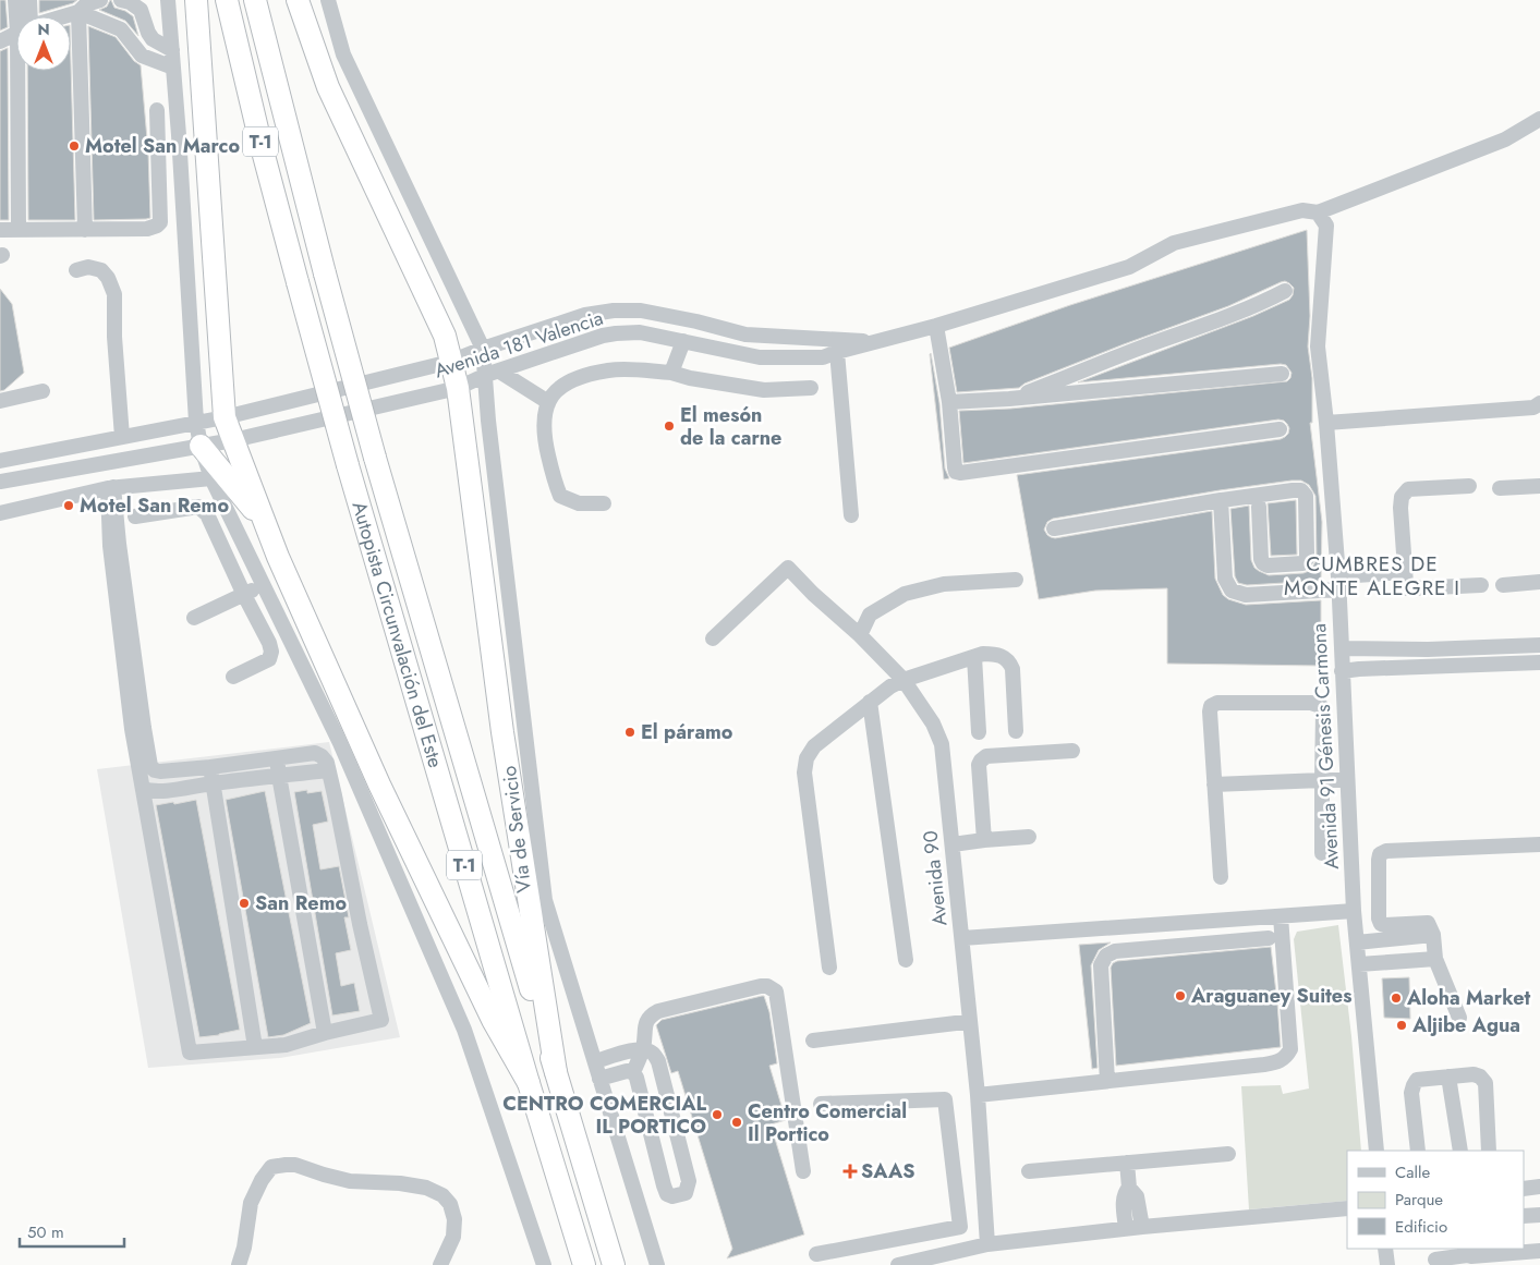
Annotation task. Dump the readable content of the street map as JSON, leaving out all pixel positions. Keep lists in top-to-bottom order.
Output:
{
  "streets": {
    "highway": ["T-1", "Autopista Circunvalación del Este"],
    "street": [
      "Avenida 181 Valencia",
      "Avenida 91 Génesis Carmona",
      "Vía de Servicio",
      "Avenida 90"
    ]
  },
  "crossings": [
    ["Avenida 181 Valencia", "Vía de Servicio"]
  ],
  "districts": ["CUMBRES DE MONTE ALEGRE I"],
  "places": {
    "other": [
      "Motel San Marco",
      "El mesón de la carne",
      "Motel San Remo",
      "El páramo",
      "San Remo",
      "Araguaney Suites",
      "Aloha Market",
      "Aljibe Agua",
      "CENTRO COMERCIAL IL PORTICO",
      "Centro Comercial Il Portico"
    ],
    "health": ["SAAS"]
  },
  "legend": ["Calle", "Parque", "Edificio"],
  "scale_bar": "50 m",
  "north": "top"
}
